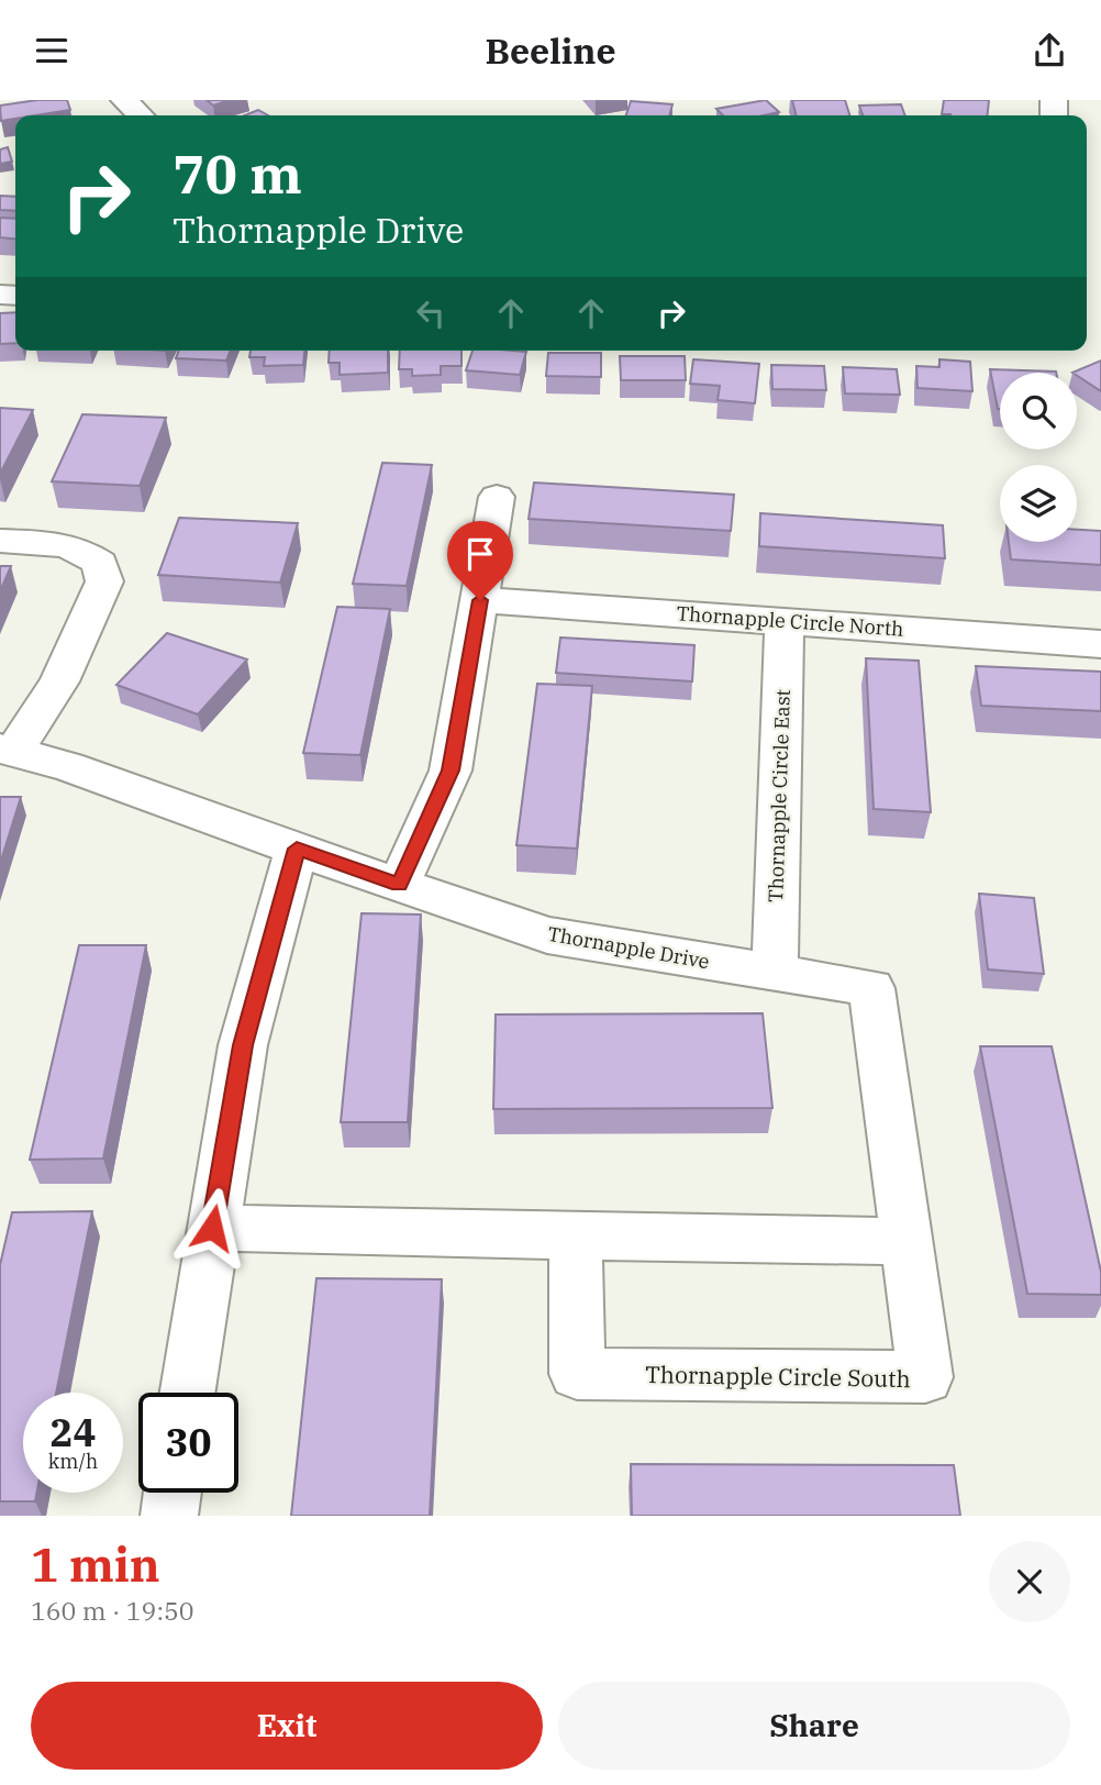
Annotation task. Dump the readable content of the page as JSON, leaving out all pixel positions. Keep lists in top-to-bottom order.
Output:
{
  "streets": {
    "street": [
      "Thornapple Circle North",
      "Thornapple Circle East",
      "Thornapple Drive",
      "Thornapple Circle South"
    ]
  },
  "crossings": [
    ["Thornapple Circle North", "Thornapple Circle East"],
    ["Thornapple Circle East", "Thornapple Drive"],
    ["Thornapple Drive", "Thornapple Circle South"]
  ],
  "page": {
    "header": "Beeline",
    "turn": ["70 m", "Thornapple Drive"],
    "speed": "24 km/h",
    "limit": "30",
    "heading": ["1 min", "160 m · 19:50"],
    "buttons": ["Exit", "Share"]
  }
}
